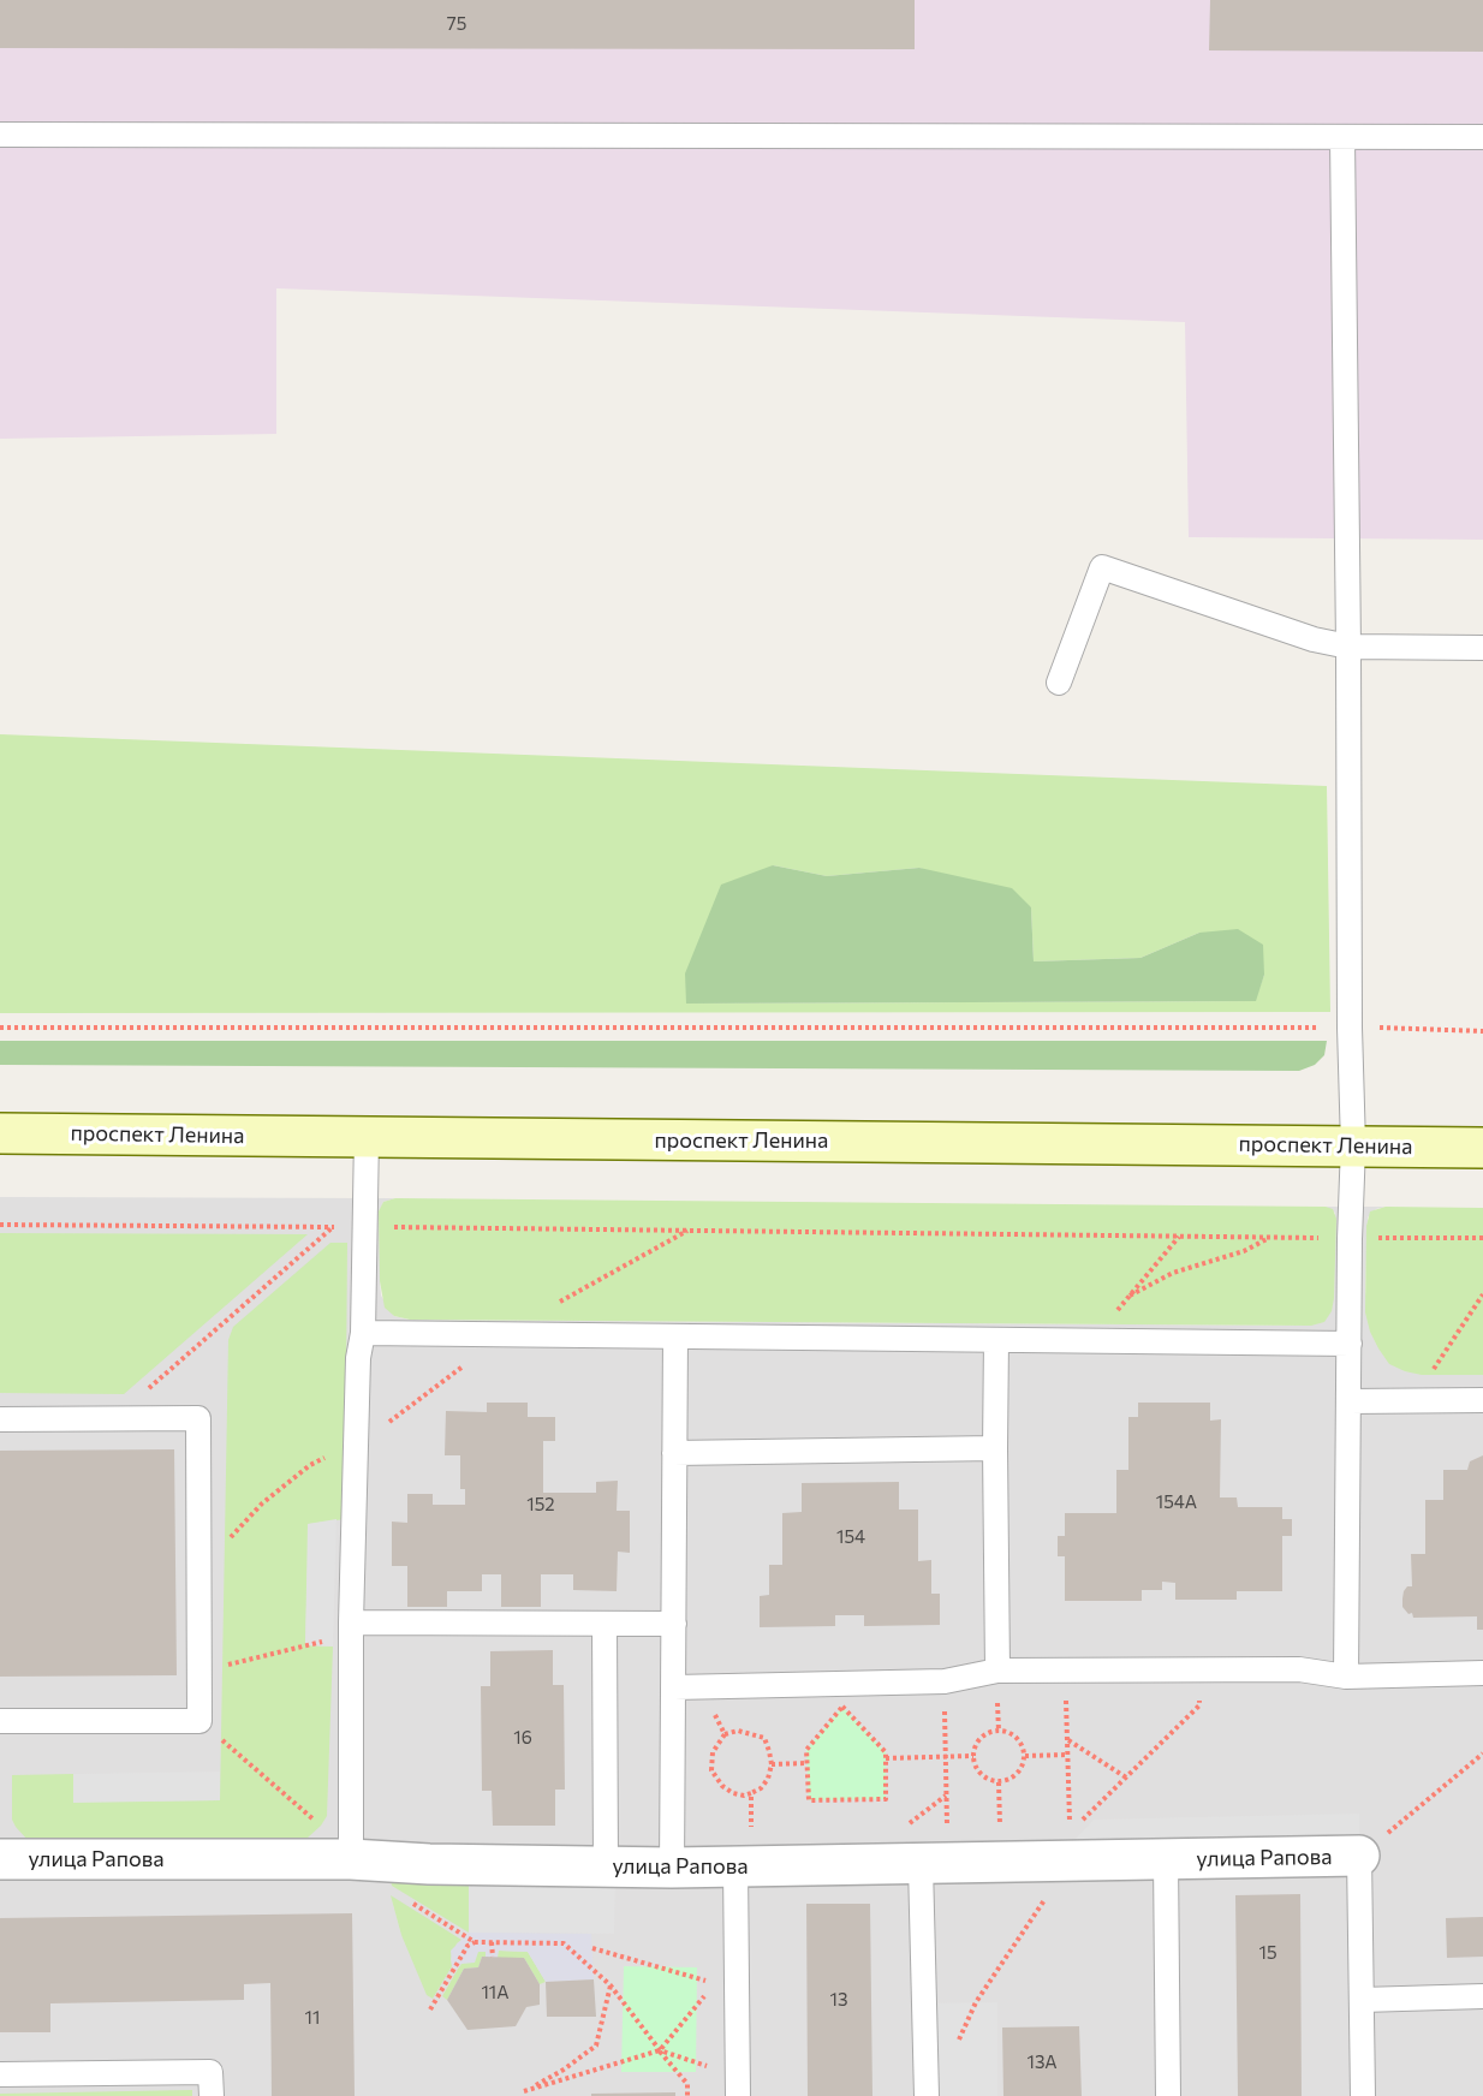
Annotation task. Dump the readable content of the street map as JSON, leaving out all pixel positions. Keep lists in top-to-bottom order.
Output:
{
  "streets": {
    "main road": ["проспект Ленина"],
    "street": ["улица Рапова"]
  },
  "house_numbers": [
    "75",
    "154А",
    "152",
    "154",
    "16",
    "15",
    "11А",
    "13",
    "11",
    "13А"
  ]
}
